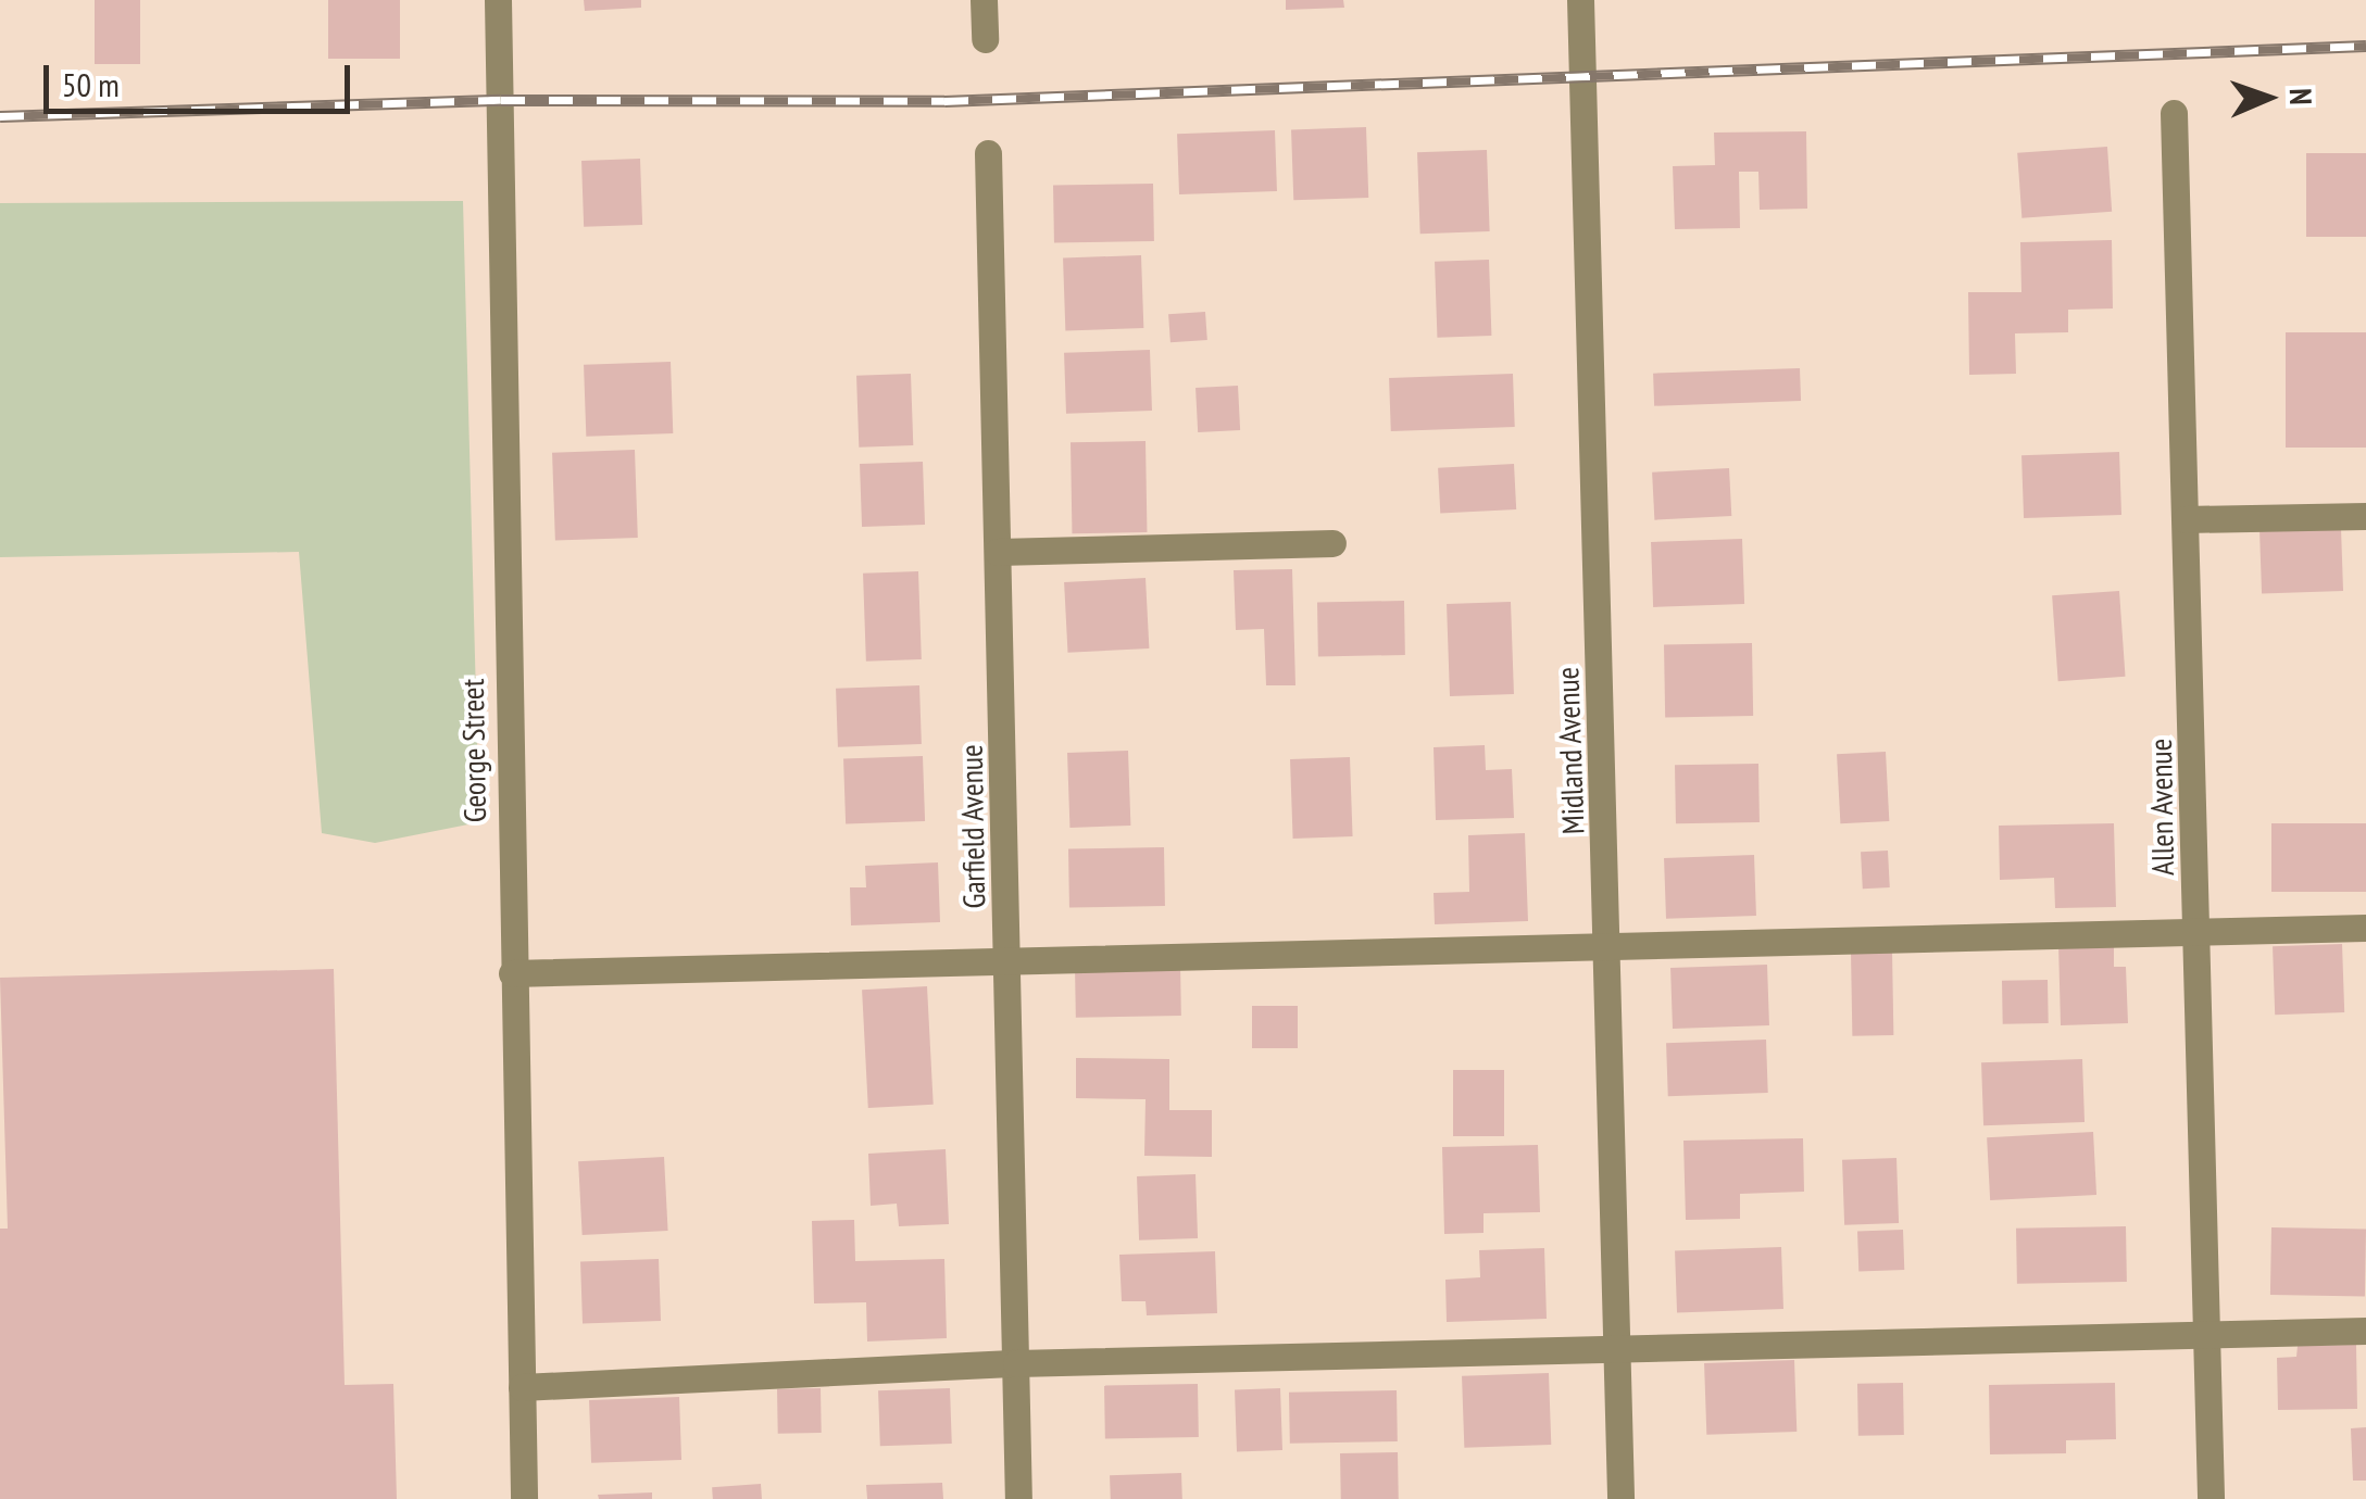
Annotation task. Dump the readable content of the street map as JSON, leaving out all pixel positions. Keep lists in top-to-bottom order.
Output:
{
  "streets": {
    "street": [
      "George Street",
      "Midland Avenue",
      "Allen Avenue",
      "Garfield Avenue"
    ]
  },
  "scale_bar": "50 m",
  "north": "right"
}
